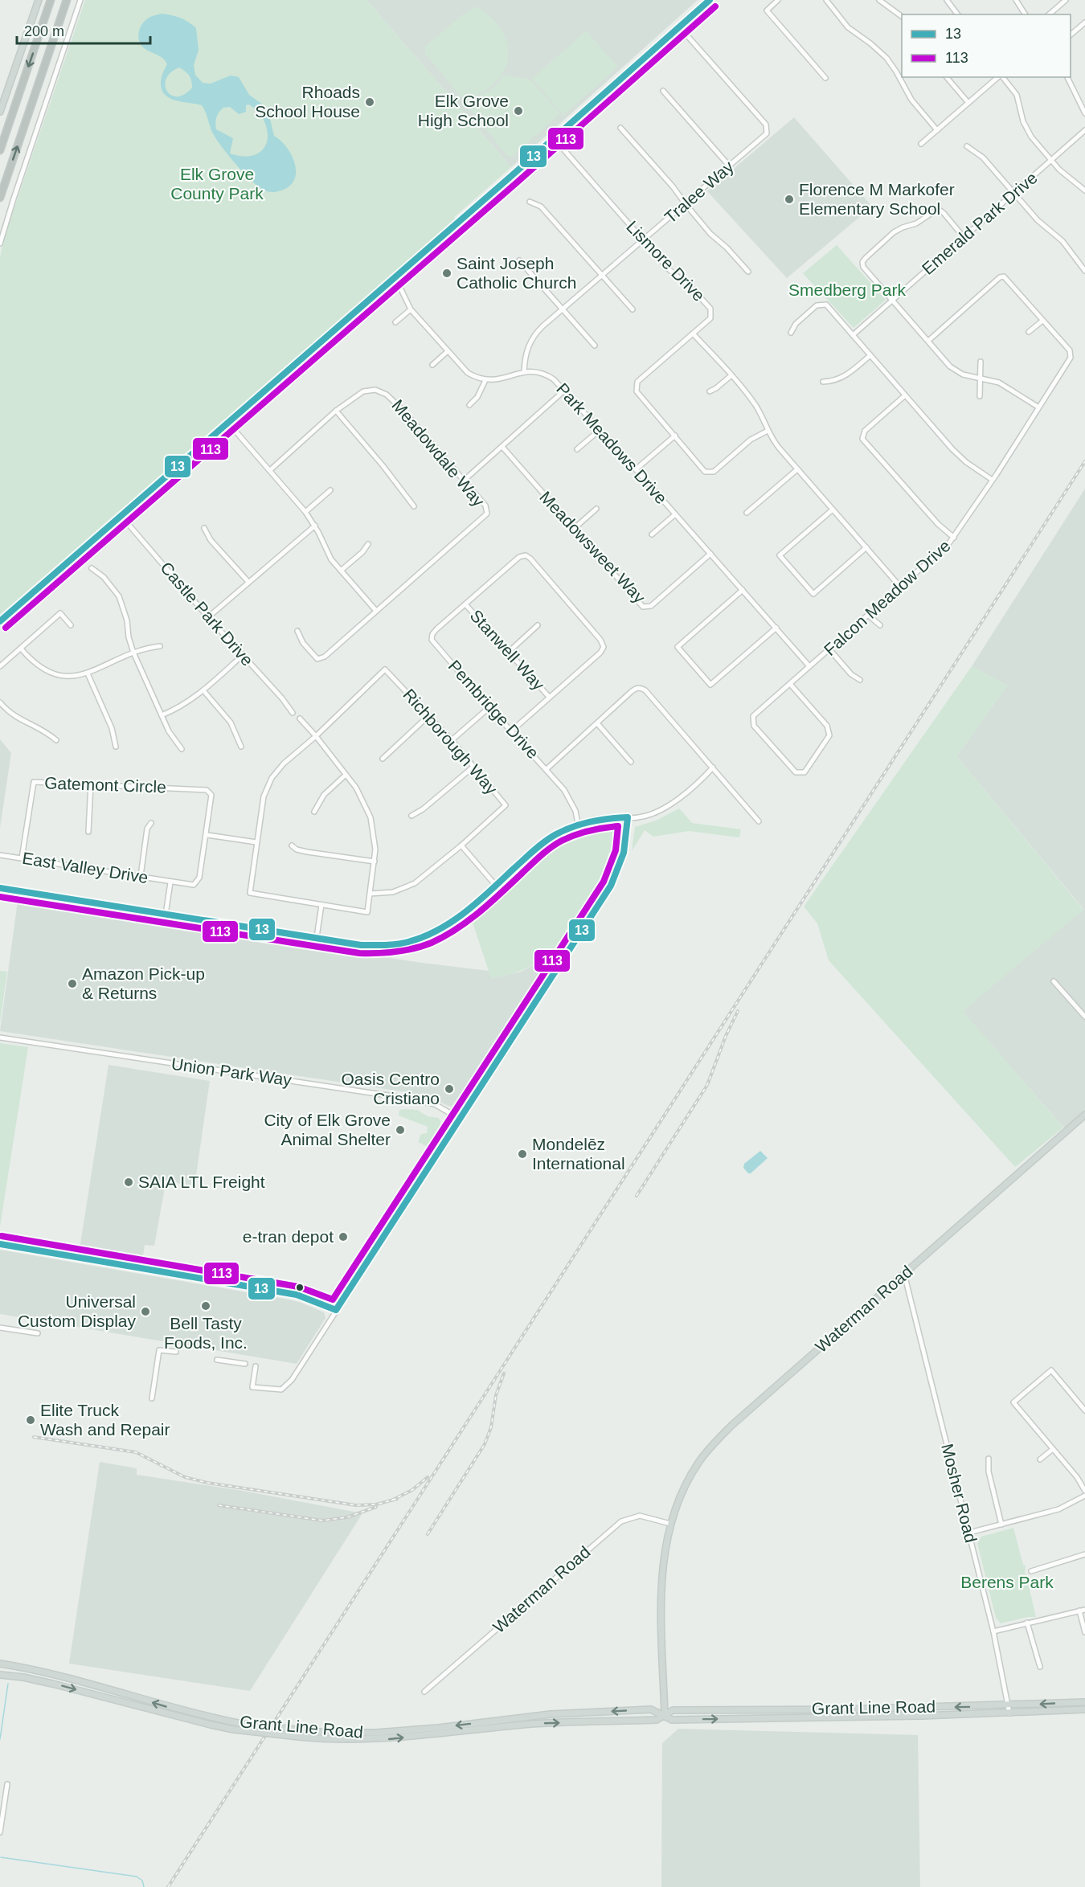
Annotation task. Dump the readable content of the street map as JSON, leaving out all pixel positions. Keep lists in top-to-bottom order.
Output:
{
  "streets": {
    "main road": ["Waterman Road", "Grant Line Road"],
    "street": [
      "Tralee Way",
      "Emerald Park Drive",
      "Lismore Drive",
      "Park Meadows Drive",
      "Meadowdale Way",
      "Meadowsweet Way",
      "Falcon Meadow Drive",
      "Castle Park Drive",
      "Stanwell Way",
      "Pembridge Drive",
      "Richborough Way",
      "Gatemont Circle",
      "East Valley Drive",
      "Union Park Way",
      "Mosher Road"
    ]
  },
  "crossings": [
    ["Tralee Way", "Lismore Drive"],
    ["Tralee Way", "Park Meadows Drive"],
    ["Park Meadows Drive", "Meadowsweet Way"],
    ["Park Meadows Drive", "Falcon Meadow Drive"],
    ["Stanwell Way", "Pembridge Drive"],
    ["Gatemont Circle", "East Valley Drive"],
    ["Waterman Road", "Mosher Road"],
    ["Waterman Road", "Grant Line Road"],
    ["Mosher Road", "Grant Line Road"]
  ],
  "parks": ["Elk Grove County Park", "Smedberg Park", "Berens Park"],
  "places": [
    "Rhoads School House",
    "Elk Grove High School",
    "Florence M Markofer Elementary School",
    "Saint Joseph Catholic Church",
    "Amazon Pick-up & Returns",
    "Oasis Centro Cristiano",
    "City of Elk Grove Animal Shelter",
    "Mondelēz International",
    "SAIA LTL Freight",
    "e-tran depot",
    "Bell Tasty Foods, Inc.",
    "Universal Custom Display",
    "Elite Truck Wash and Repair"
  ],
  "lines": ["transit line 13", "transit line 113"],
  "legend": ["13", "113"],
  "scale_bar": "200 m"
}
